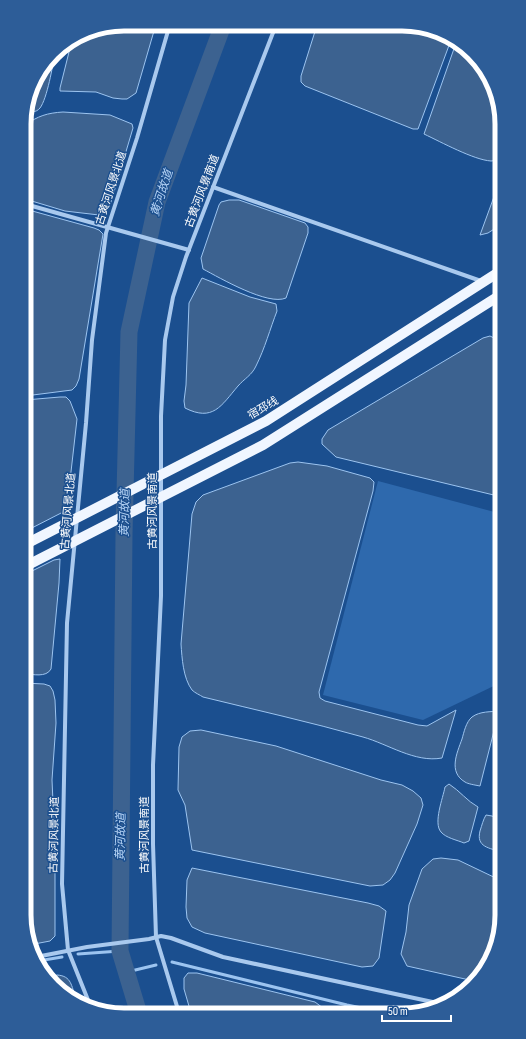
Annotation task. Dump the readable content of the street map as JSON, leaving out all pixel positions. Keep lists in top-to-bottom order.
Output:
{
  "streets": {
    "main road": ["宿邳线"],
    "street": ["古黄河风景北道", "古黄河风景南道"]
  },
  "water": ["黄河故道"],
  "scale_bar": "50 m"
}
